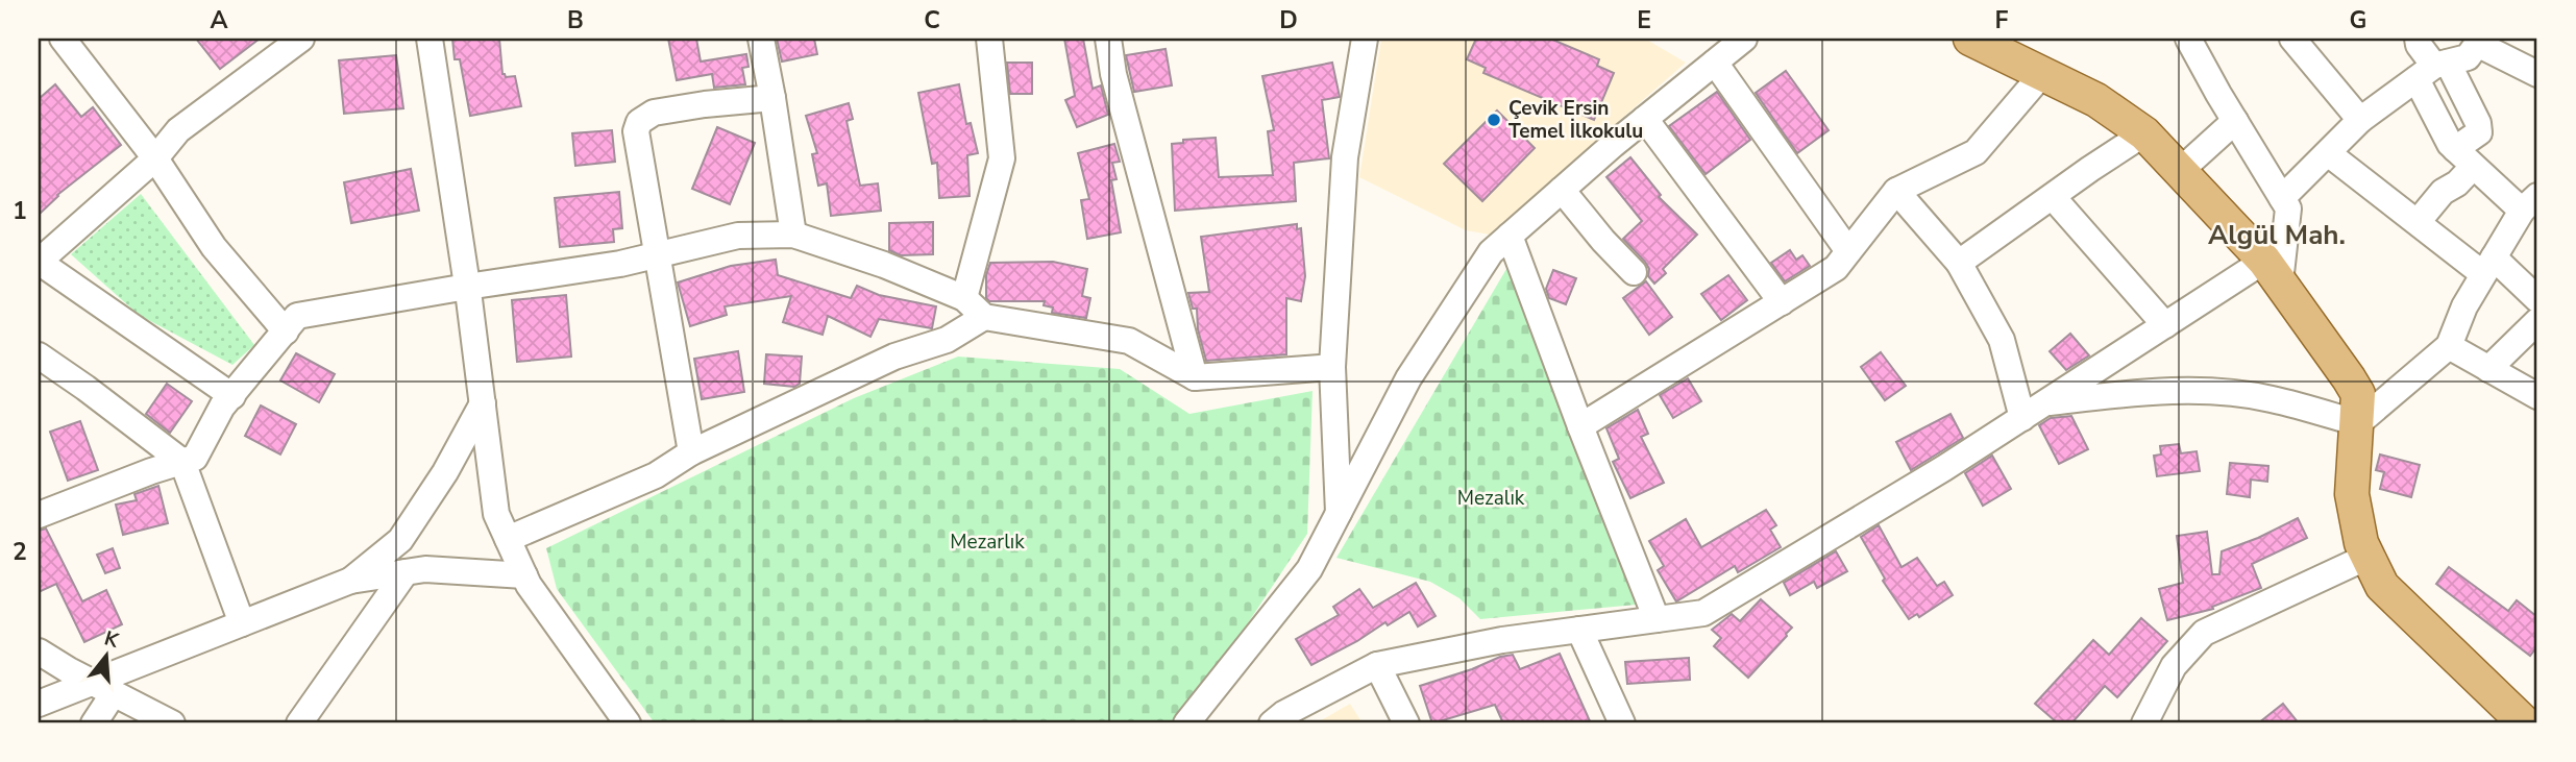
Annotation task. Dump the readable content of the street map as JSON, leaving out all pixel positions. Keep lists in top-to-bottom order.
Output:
{
  "districts": ["Algül Mah."],
  "parks": ["Mezalık", "Mezarlık"],
  "places": ["Çevik Ersin Temel İlkokulu"],
  "north": "top",
  "grid": {
    "columns": [
      "A",
      "B",
      "C",
      "D",
      "E",
      "F",
      "G"
    ],
    "rows": ["1", "2"]
  }
}
